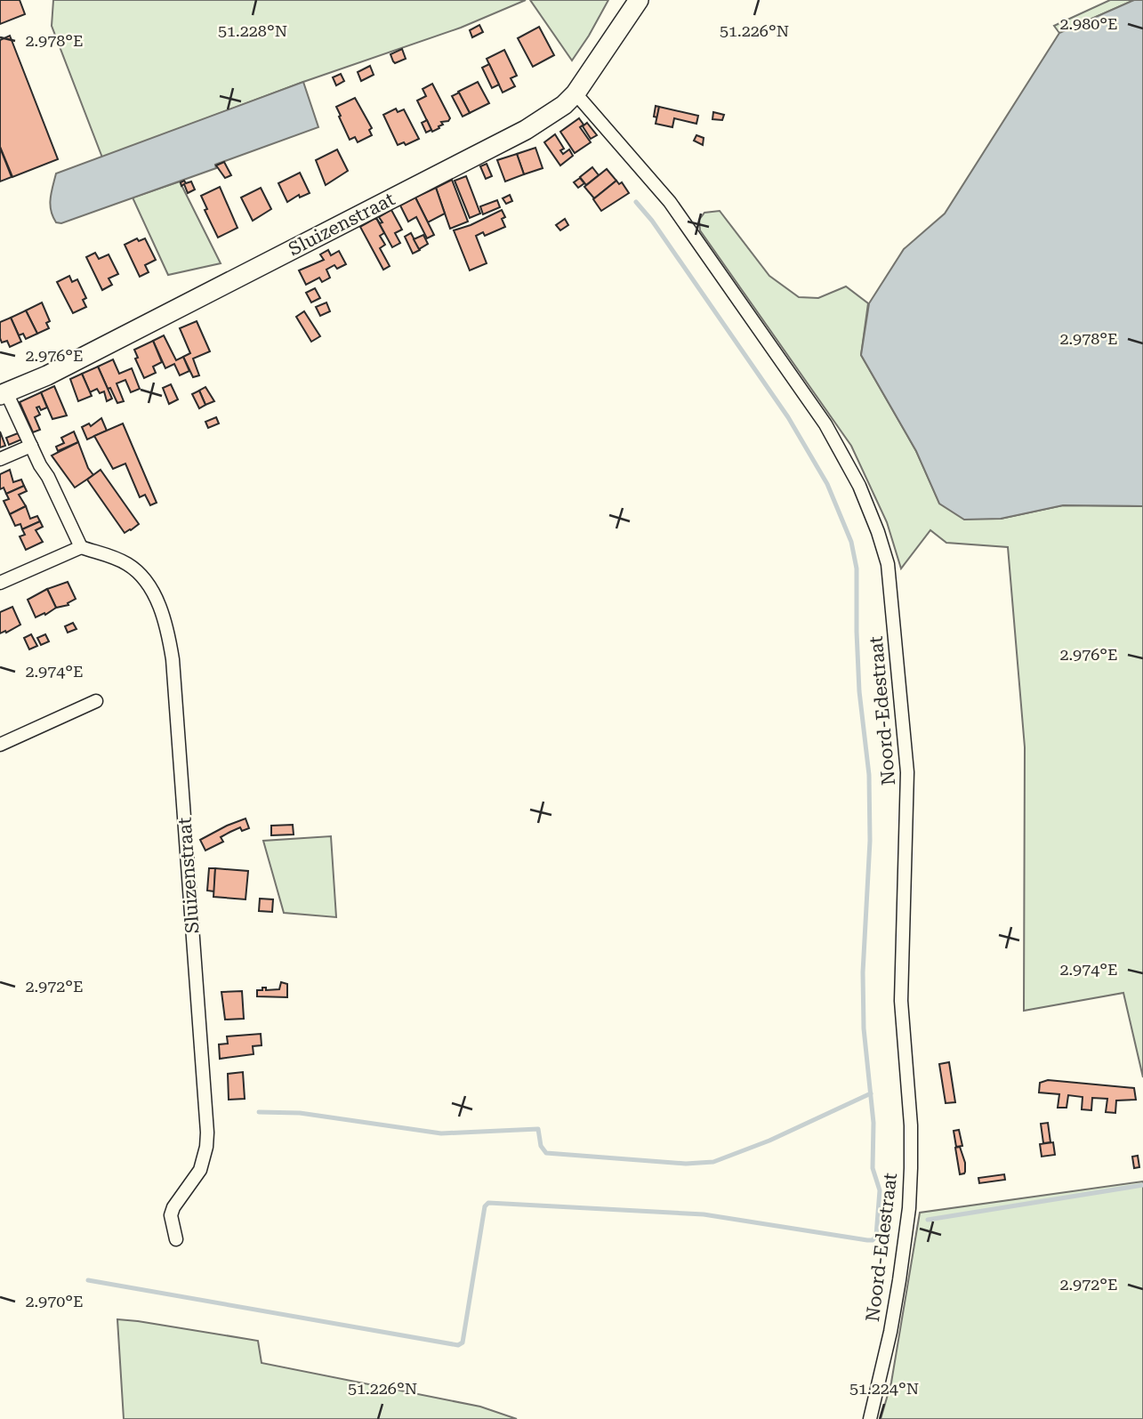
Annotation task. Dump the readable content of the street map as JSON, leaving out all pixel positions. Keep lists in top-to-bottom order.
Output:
{
  "streets": {
    "street": ["Sluizenstraat", "Noord-Edestraat"]
  },
  "crossings": [
    ["Sluizenstraat", "Noord-Edestraat"]
  ],
  "coordinates": [
    "2.980°E",
    "51.228°N",
    "51.226°N",
    "2.978°E",
    "2.976°E",
    "2.974°E",
    "2.972°E",
    "2.970°E",
    "51.224°N"
  ]
}
